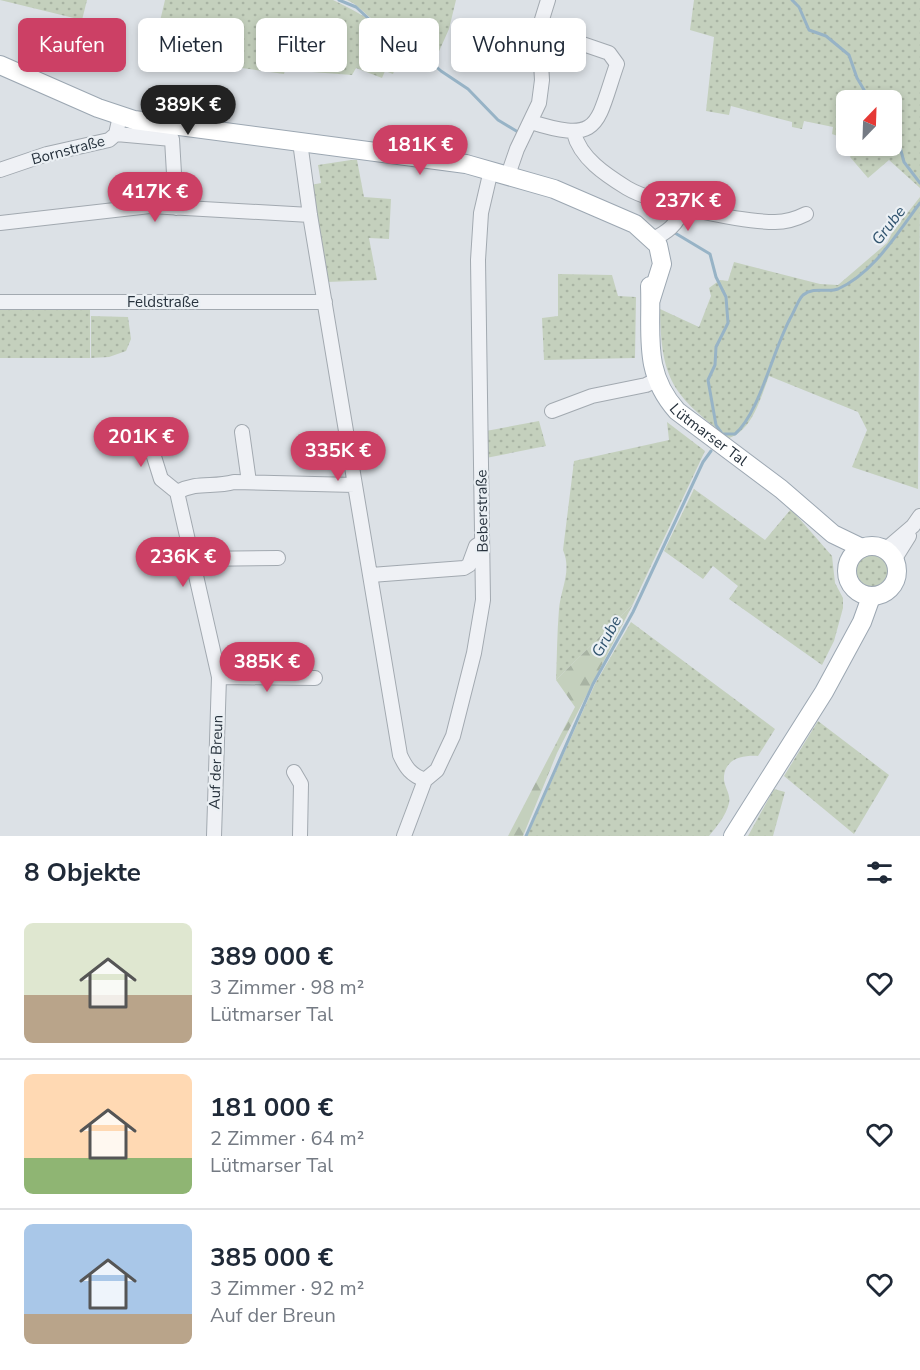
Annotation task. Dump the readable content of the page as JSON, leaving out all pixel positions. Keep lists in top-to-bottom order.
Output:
{
  "streets": {
    "main road": ["Lütmarser Tal"],
    "street": [
      "Bornstraße",
      "Feldstraße",
      "Beberstraße",
      "Auf der Breun"
    ]
  },
  "crossings": [
    ["Bornstraße", "Lütmarser Tal"],
    ["Lütmarser Tal", "Beberstraße"]
  ],
  "water": ["Grube"],
  "north": "top right",
  "page": {
    "chip": [
      "Kaufen",
      "Mieten",
      "Filter",
      "Neu",
      "Wohnung"
    ],
    "price": [
      "389K €",
      "181K €",
      "417K €",
      "237K €",
      "201K €",
      "335K €",
      "236K €",
      "385K €"
    ],
    "heading": "8 Objekte",
    "list": [
      {
        "name": "389 000 €",
        "note": "3 Zimmer · 98 m² · Lütmarser Tal"
      },
      {
        "name": "181 000 €",
        "note": "2 Zimmer · 64 m² · Lütmarser Tal"
      },
      {
        "name": "385 000 €",
        "note": "3 Zimmer · 92 m² · Auf der Breun"
      }
    ]
  }
}
